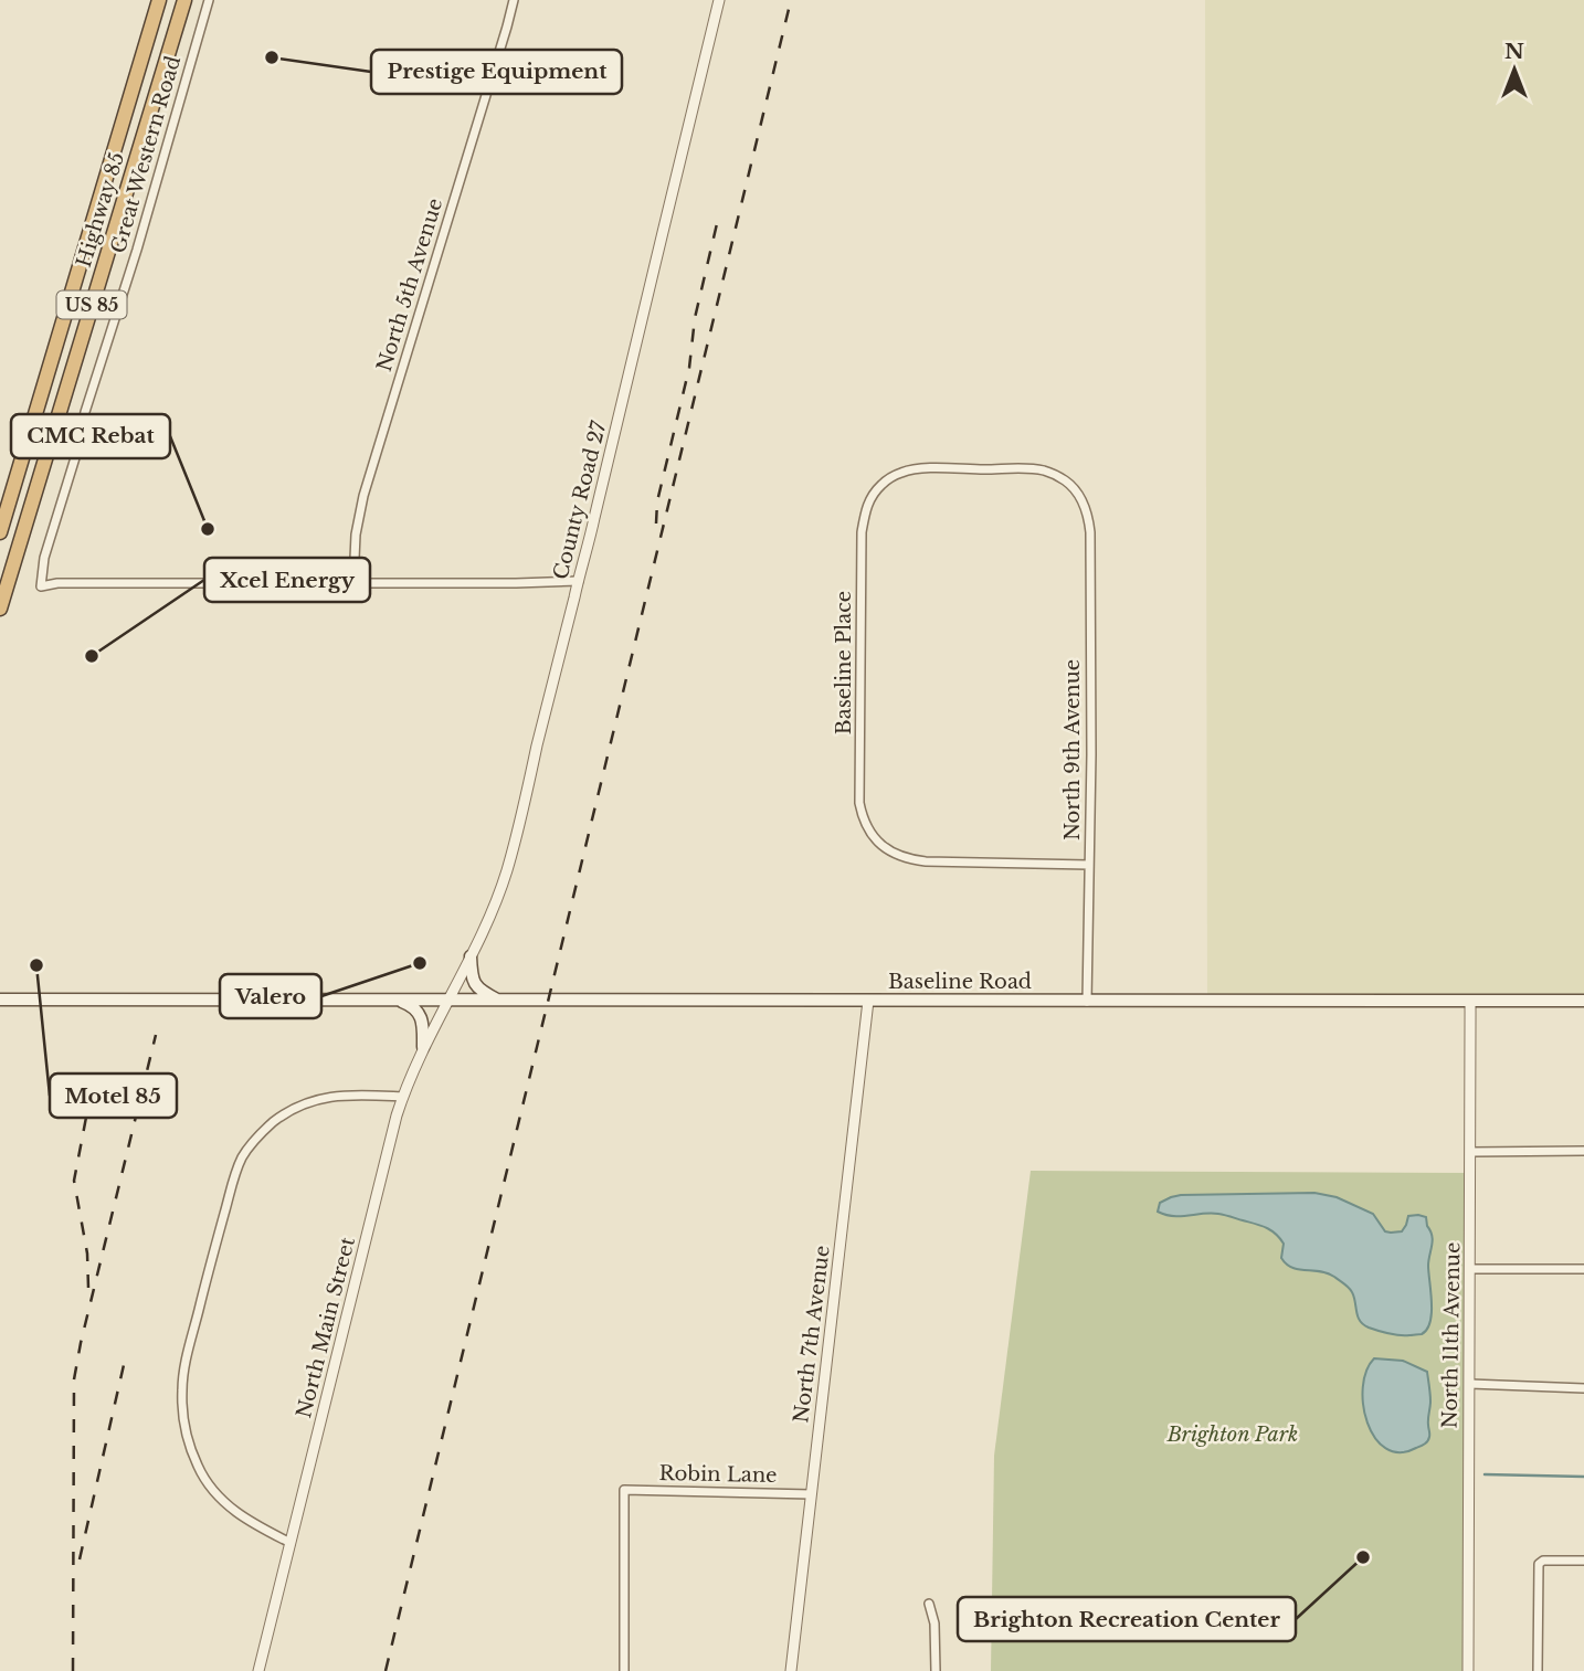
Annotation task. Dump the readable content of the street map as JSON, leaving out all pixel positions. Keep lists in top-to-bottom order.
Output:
{
  "streets": {
    "highway": ["Highway 85", "US 85"],
    "main road": ["Baseline Road"],
    "street": [
      "Great Western Road",
      "North 5th Avenue",
      "County Road 27",
      "Baseline Place",
      "North 9th Avenue",
      "North Main Street",
      "North 7th Avenue",
      "North 11th Avenue",
      "Robin Lane"
    ]
  },
  "crossings": [
    ["Great Western Road", "North 5th Avenue"],
    ["County Road 27", "Baseline Road"],
    ["County Road 27", "North Main Street"],
    ["Baseline Place", "North 9th Avenue"],
    ["North 9th Avenue", "Baseline Road"],
    ["Baseline Road", "North Main Street"],
    ["Baseline Road", "North 7th Avenue"],
    ["Baseline Road", "North 11th Avenue"],
    ["North 7th Avenue", "Robin Lane"]
  ],
  "parks": ["Brighton Park"],
  "places": [
    "Prestige Equipment",
    "CMC Rebat",
    "Xcel Energy",
    "Valero",
    "Motel 85",
    "Brighton Recreation Center"
  ],
  "north": "top"
}
